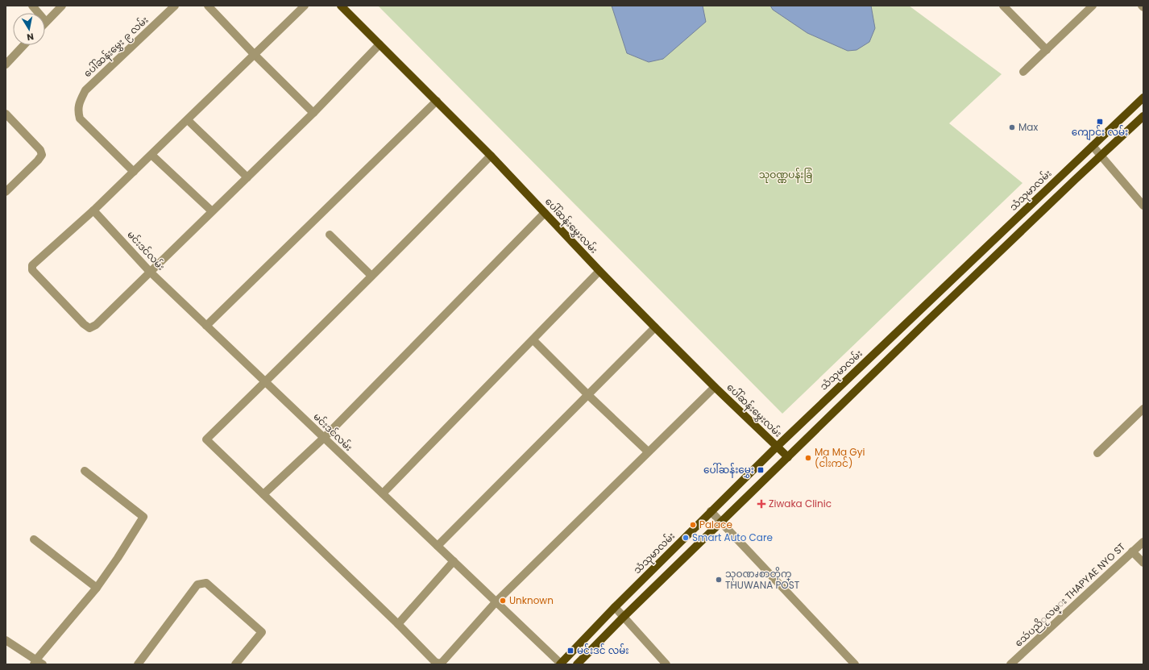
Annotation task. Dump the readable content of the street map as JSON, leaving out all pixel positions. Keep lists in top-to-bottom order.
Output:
{
  "streets": {
    "main road": ["သံသုမာလမ်း", "ပေါ်ဆန်းမွှေးလမ်း"],
    "street": ["ပေါ်ဆန်းမွှေး ၉ လမ်း", "မင်းဒင်လမ်း", "သေဴပညိႂလမ္း THAPYAE NYO ST"]
  },
  "crossings": [
    ["သံသုမာလမ်း", "ပေါ်ဆန်းမွှေးလမ်း"],
    ["သံသုမာလမ်း", "မင်းဒင်လမ်း"]
  ],
  "parks": ["သုဝဏ္ဏပန်းခြံ"],
  "places": {
    "transit": ["ကျောင်း လမ်း", "ပေါ်ဆန်းမွှေး", "မင်းဒင် လမ်း"],
    "other": [
      "Max",
      "Ma Ma Gyi (ငါးကင်)",
      "Palace",
      "Smart Auto Care",
      "သုဝဏၧစာတိုက္ THUWANA POST",
      "Unknown"
    ],
    "health": ["Ziwaka Clinic"]
  },
  "north": "bottom"
}
